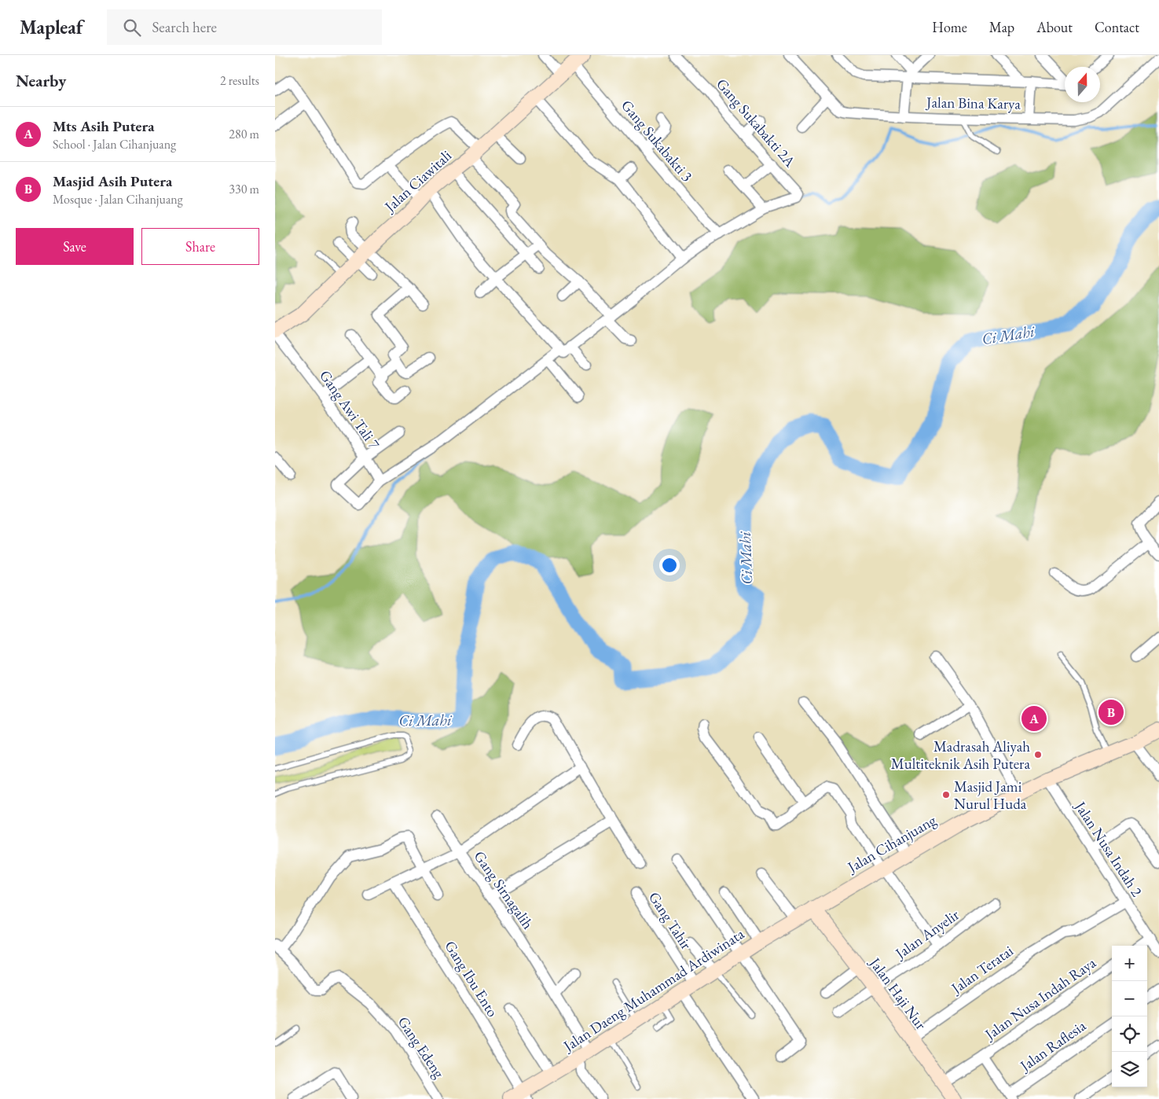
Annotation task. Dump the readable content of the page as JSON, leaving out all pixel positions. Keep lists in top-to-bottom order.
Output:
{
  "streets": {
    "main road": [
      "Jalan Ciawitali",
      "Jalan Cihanjuang",
      "Jalan Daeng Muhammad Ardiwinata",
      "Jalan Haji Nur"
    ],
    "street": [
      "Jalan Bina Karya",
      "Gang Sukabakti 2A",
      "Gang Sukabakti 3",
      "Gang Awi Tali 7",
      "Jalan Nusa Indah 2",
      "Gang Sirnagalih",
      "Gang Tahir",
      "Jalan Anyelir",
      "Jalan Teratai",
      "Gang Ibu Ento",
      "Jalan Nusa Indah Raya",
      "Jalan Raflesia",
      "Gang Edeng"
    ]
  },
  "crossings": [
    ["Gang Sukabakti 3", "Jalan Ciawitali"],
    ["Jalan Ciawitali", "Gang Awi Tali 7"],
    ["Jalan Cihanjuang", "Jalan Nusa Indah 2"],
    ["Jalan Cihanjuang", "Jalan Daeng Muhammad Ardiwinata"],
    ["Jalan Cihanjuang", "Jalan Haji Nur"],
    ["Jalan Nusa Indah 2", "Jalan Teratai"],
    ["Gang Sirnagalih", "Jalan Daeng Muhammad Ardiwinata"],
    ["Gang Tahir", "Jalan Daeng Muhammad Ardiwinata"],
    ["Jalan Anyelir", "Jalan Haji Nur"],
    ["Jalan Teratai", "Jalan Haji Nur"],
    ["Gang Ibu Ento", "Jalan Daeng Muhammad Ardiwinata"],
    ["Jalan Daeng Muhammad Ardiwinata", "Jalan Haji Nur"]
  ],
  "water": ["Ci Mahi"],
  "places": ["Madrasah Aliyah Multiteknik Asih Putera", "Masjid Jami Nurul Huda"],
  "north": "top",
  "page": {
    "header": "Mapleaf",
    "search": "Search here",
    "nav": [
      "Home",
      "Map",
      "About",
      "Contact"
    ],
    "heading": ["Nearby", "2 results"],
    "list": [
      {
        "mark": "A",
        "name": "Mts Asih Putera",
        "note": "School · Jalan Cihanjuang",
        "value": "280 m"
      },
      {
        "mark": "B",
        "name": "Masjid Asih Putera",
        "note": "Mosque · Jalan Cihanjuang",
        "value": "330 m"
      }
    ],
    "buttons": ["Save", "Share"],
    "pins": ["B", "A"],
    "map_buttons": ["+", "−"]
  }
}
